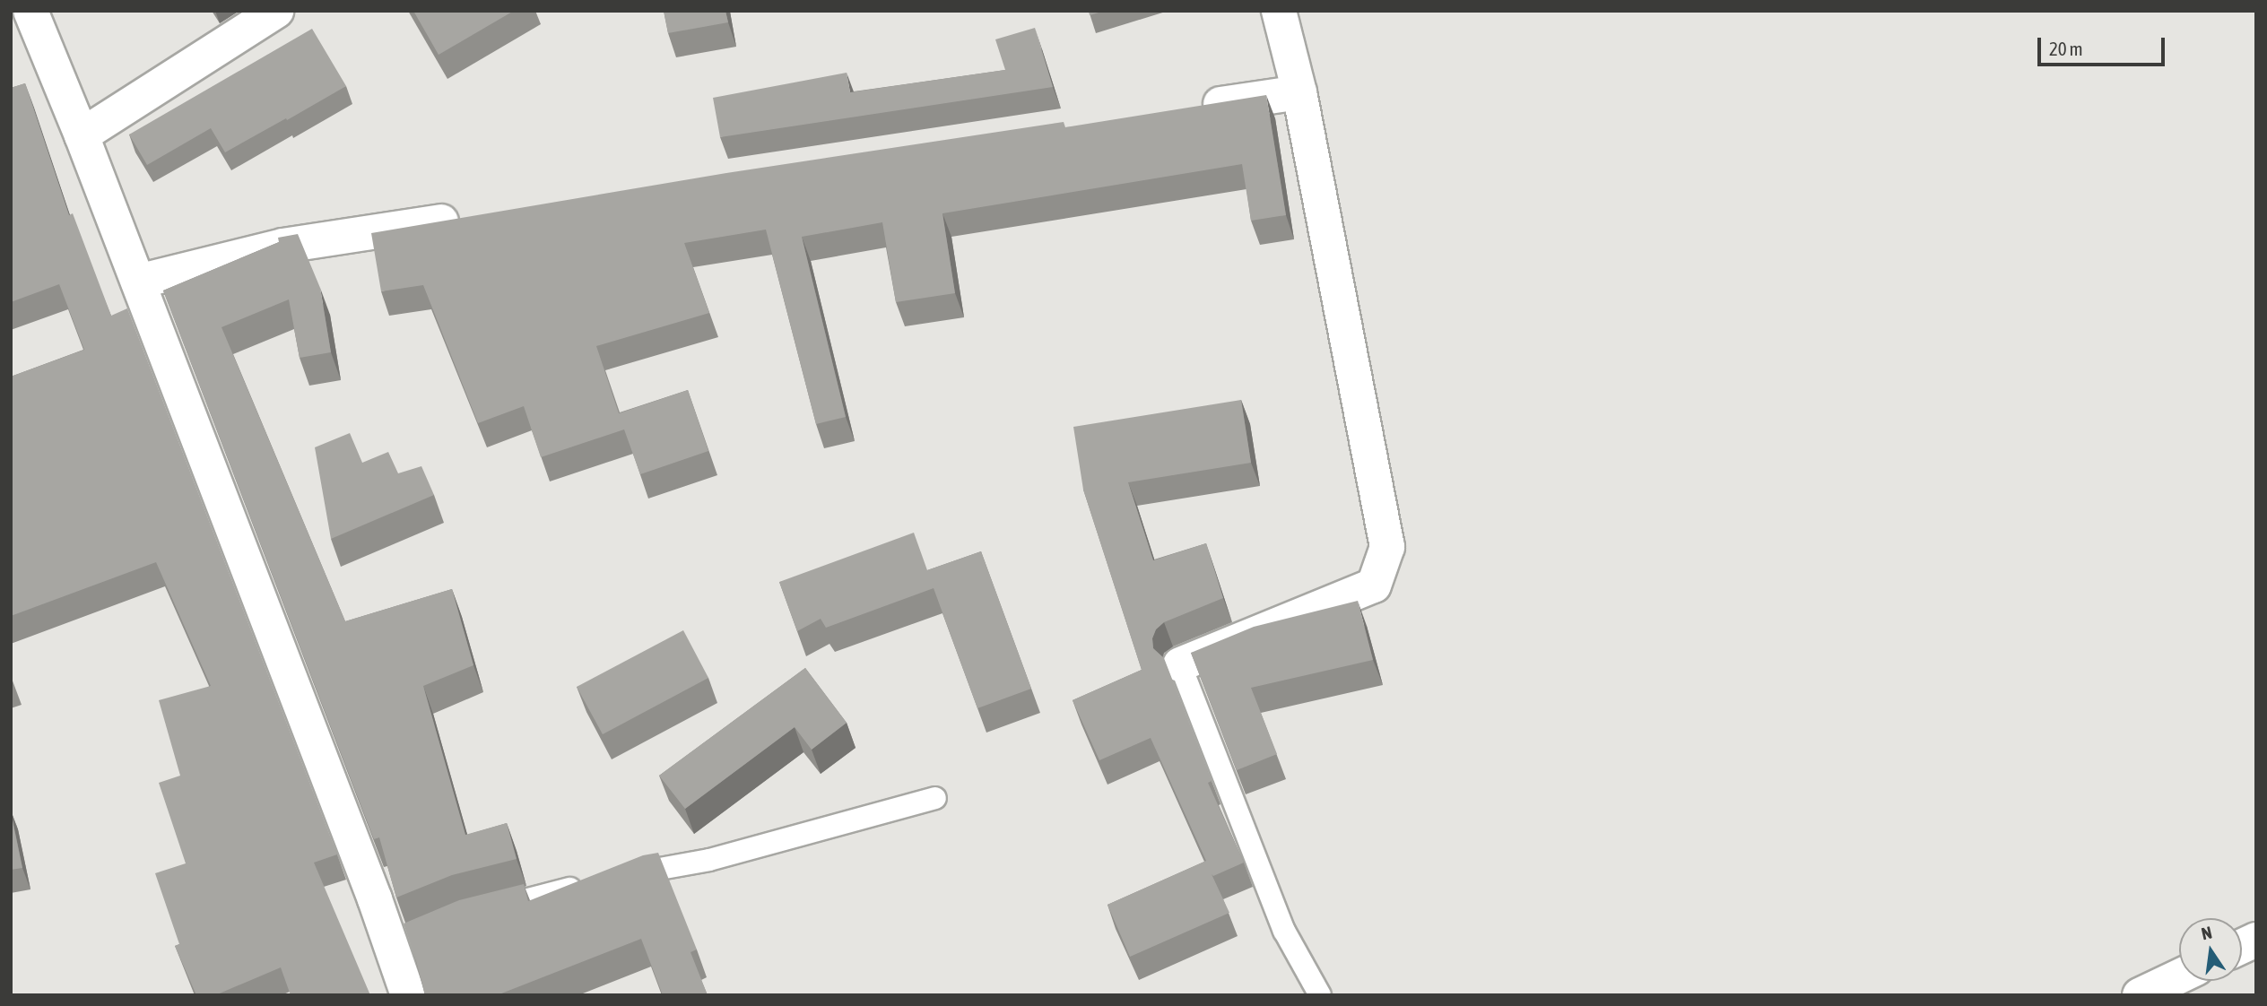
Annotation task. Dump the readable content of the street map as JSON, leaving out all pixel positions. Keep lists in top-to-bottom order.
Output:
{
  "scale_bar": "20 m",
  "north": "top"
}
